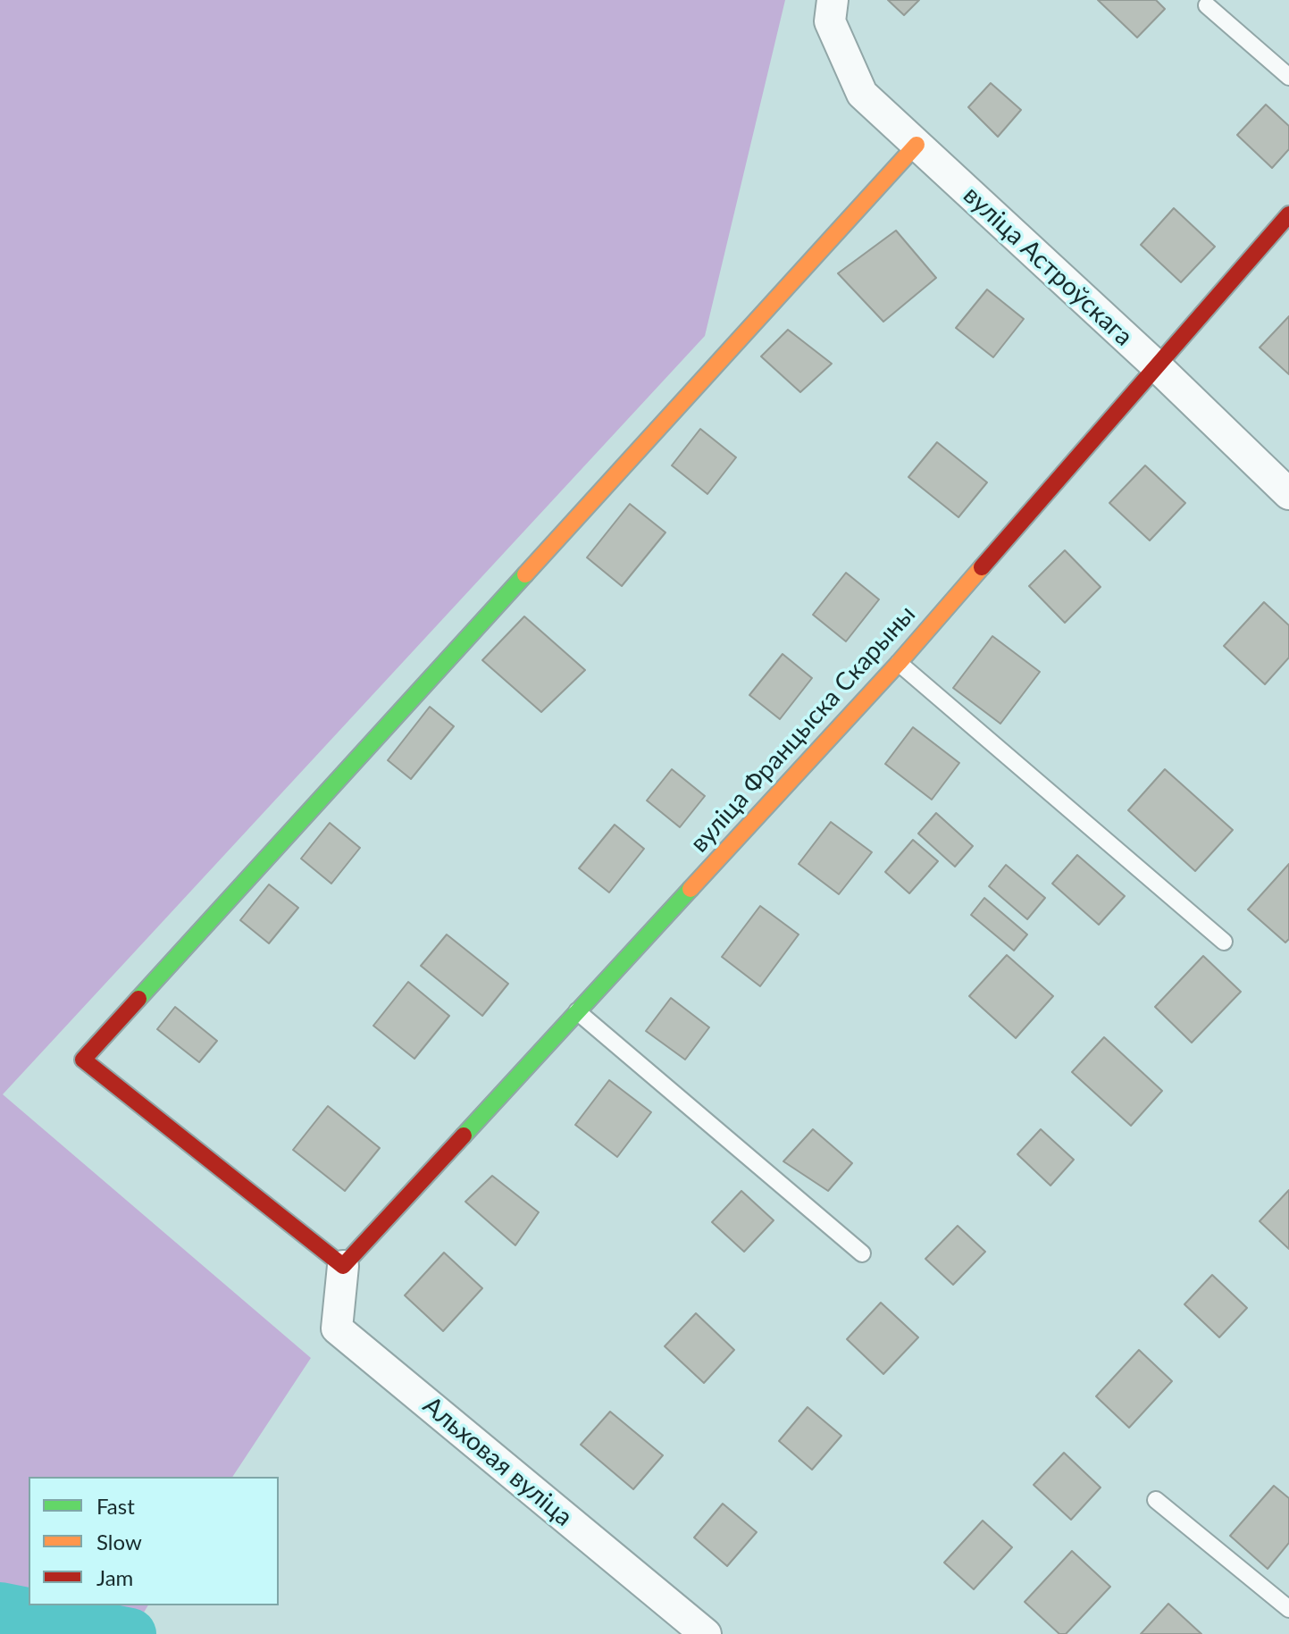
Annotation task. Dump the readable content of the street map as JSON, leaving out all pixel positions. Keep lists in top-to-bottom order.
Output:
{
  "streets": {
    "street": ["вуліца Астроўскага", "вуліца Францыска Скарыны", "Альховая вуліца"]
  },
  "crossings": [
    ["вуліца Астроўскага", "вуліца Францыска Скарыны"],
    ["вуліца Францыска Скарыны", "Альховая вуліца"]
  ],
  "legend": ["Fast", "Slow", "Jam"]
}
